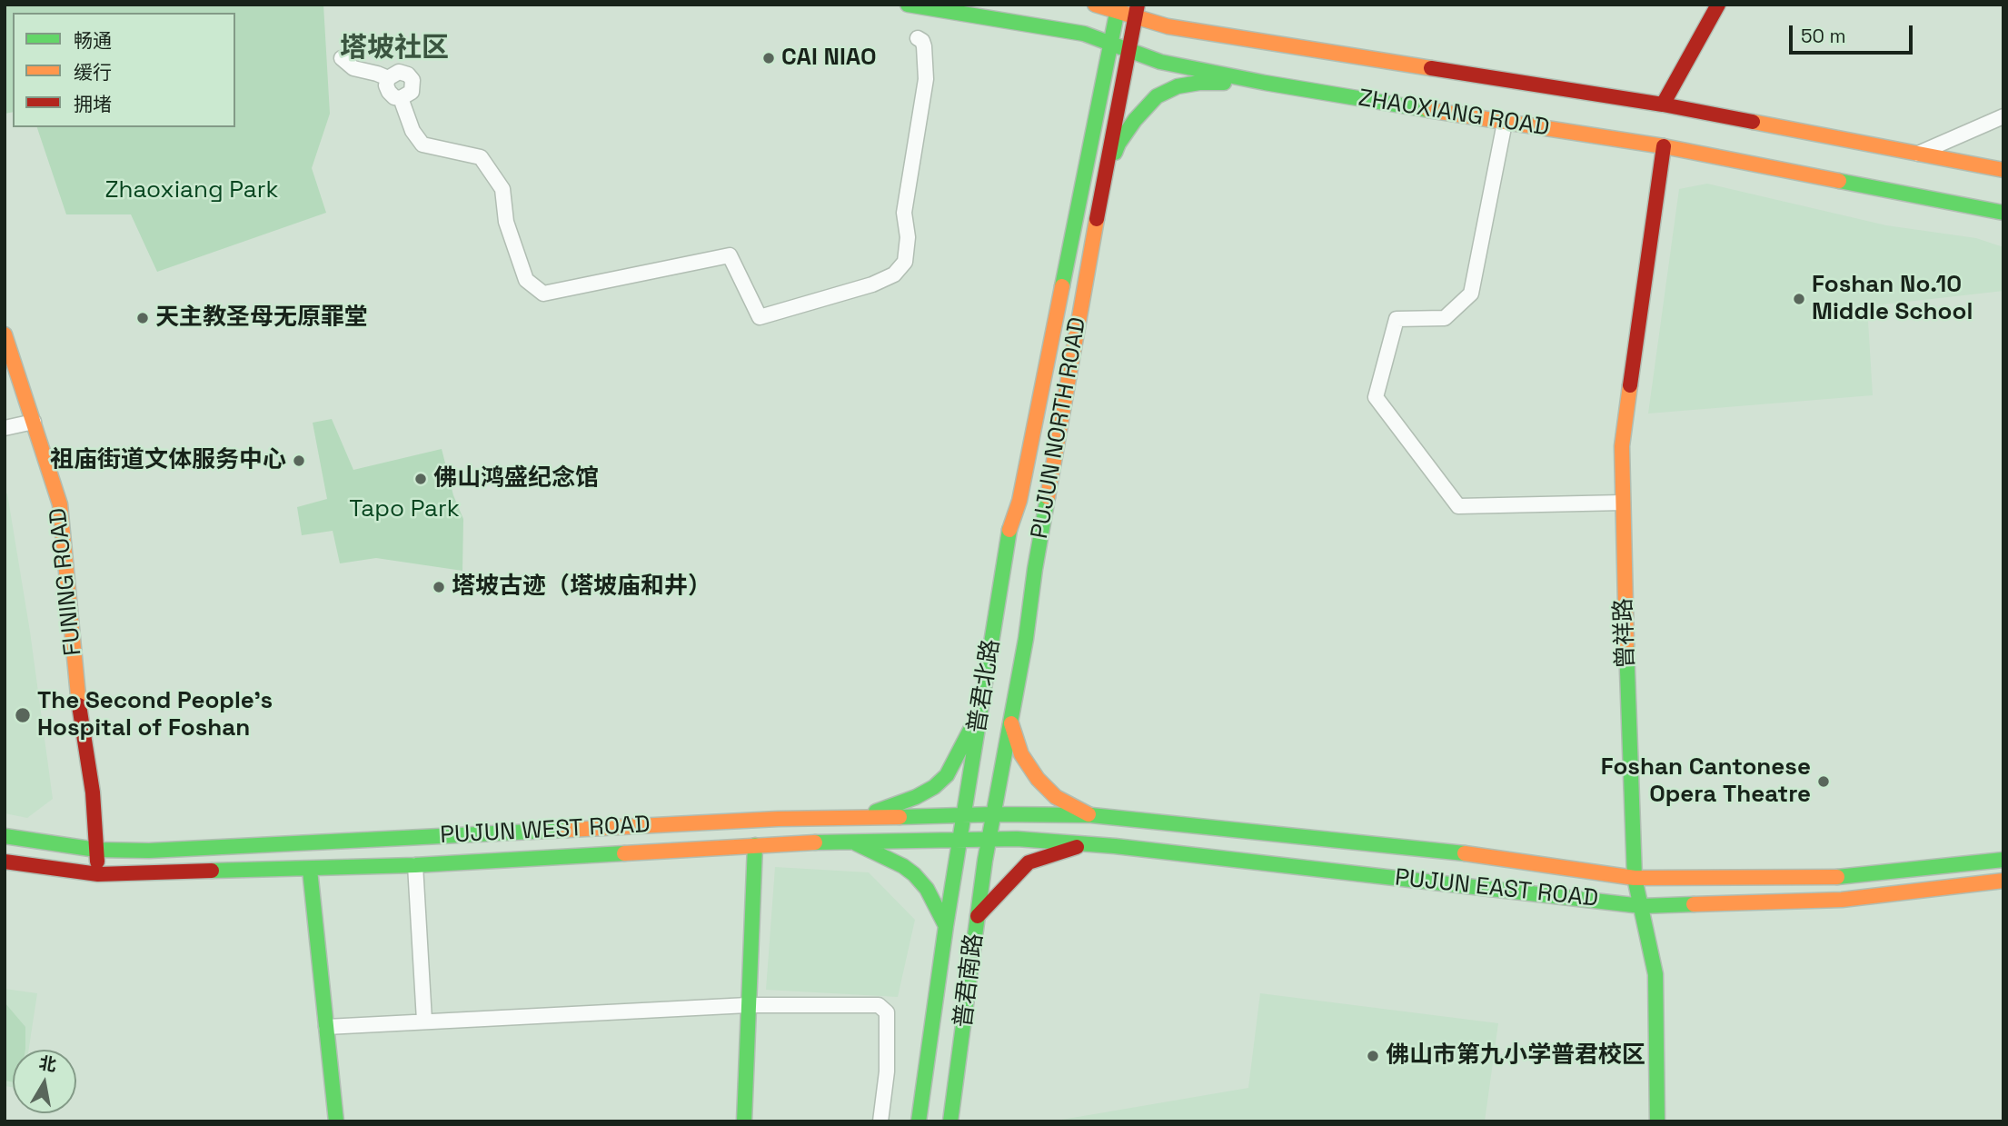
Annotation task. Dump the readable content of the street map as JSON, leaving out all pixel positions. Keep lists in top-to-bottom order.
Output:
{
  "streets": {
    "main road": [
      "ZHAOXIANG ROAD",
      "PUJUN NORTH ROAD",
      "FUNING ROAD",
      "曾祥路",
      "普君北路",
      "PUJUN WEST ROAD",
      "PUJUN EAST ROAD",
      "普君南路"
    ]
  },
  "crossings": [
    ["ZHAOXIANG ROAD", "PUJUN NORTH ROAD"],
    ["ZHAOXIANG ROAD", "曾祥路"],
    ["PUJUN NORTH ROAD", "普君北路"],
    ["PUJUN NORTH ROAD", "PUJUN WEST ROAD"],
    ["PUJUN NORTH ROAD", "PUJUN EAST ROAD"],
    ["PUJUN NORTH ROAD", "普君南路"],
    ["FUNING ROAD", "PUJUN WEST ROAD"],
    ["曾祥路", "PUJUN EAST ROAD"],
    ["普君北路", "PUJUN WEST ROAD"],
    ["普君北路", "普君南路"],
    ["PUJUN WEST ROAD", "PUJUN EAST ROAD"],
    ["PUJUN WEST ROAD", "普君南路"],
    ["PUJUN EAST ROAD", "普君南路"]
  ],
  "districts": ["塔坡社区"],
  "parks": ["Zhaoxiang Park", "Tapo Park"],
  "places": [
    "CAI NIAO",
    "Foshan No.10 Middle School",
    "天主教圣母无原罪堂",
    "祖庙街道文体服务中心",
    "佛山鸿盛纪念馆",
    "塔坡古迹（塔坡庙和井）",
    "The Second People's Hospital of Foshan",
    "Foshan Cantonese Opera Theatre",
    "佛山市第九小学普君校区"
  ],
  "legend": ["畅通", "缓行", "拥堵"],
  "scale_bar": "50 m",
  "north": "top"
}
